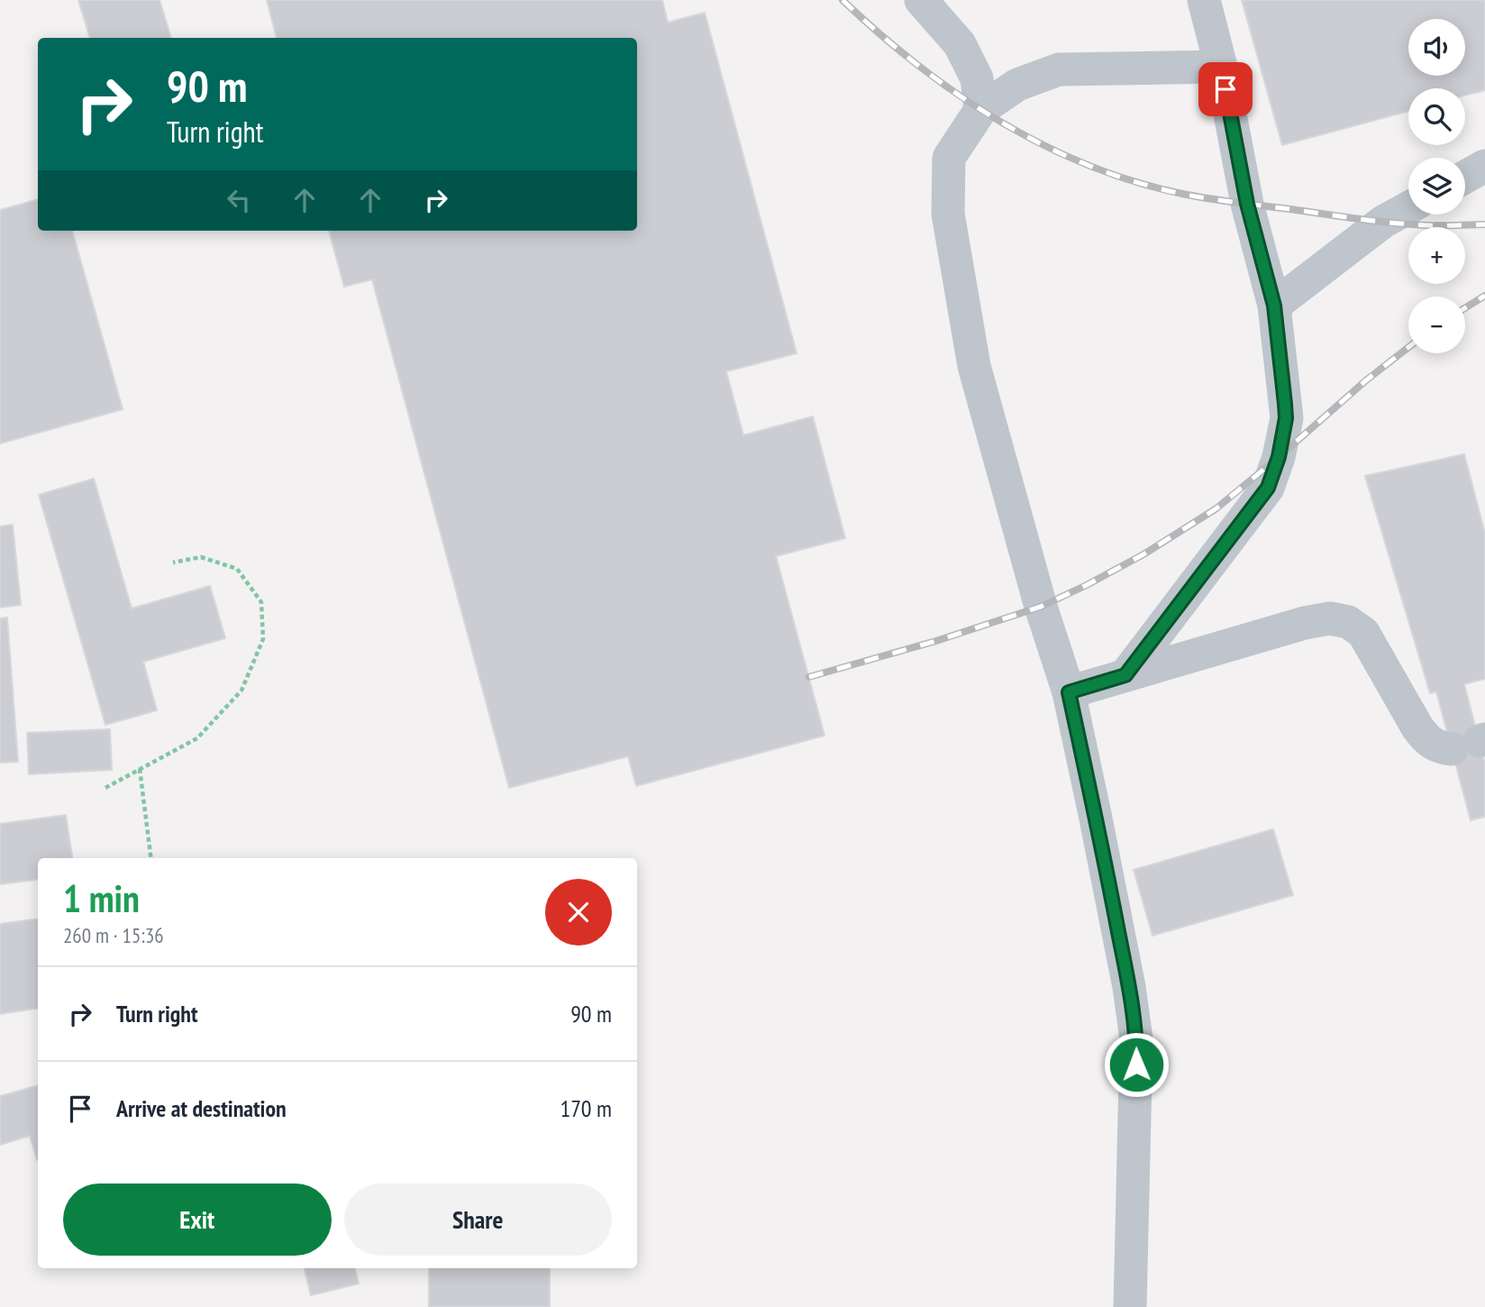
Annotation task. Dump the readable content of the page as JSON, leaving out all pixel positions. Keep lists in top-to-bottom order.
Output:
{
  "page": {
    "map_buttons": ["+", "−"],
    "turn": ["90 m", "Turn right"],
    "heading": ["1 min", "260 m · 15:36"],
    "list": [
      {
        "name": "Turn right",
        "value": "90 m"
      },
      {
        "name": "Arrive at destination",
        "value": "170 m"
      }
    ],
    "buttons": ["Exit", "Share"]
  }
}
